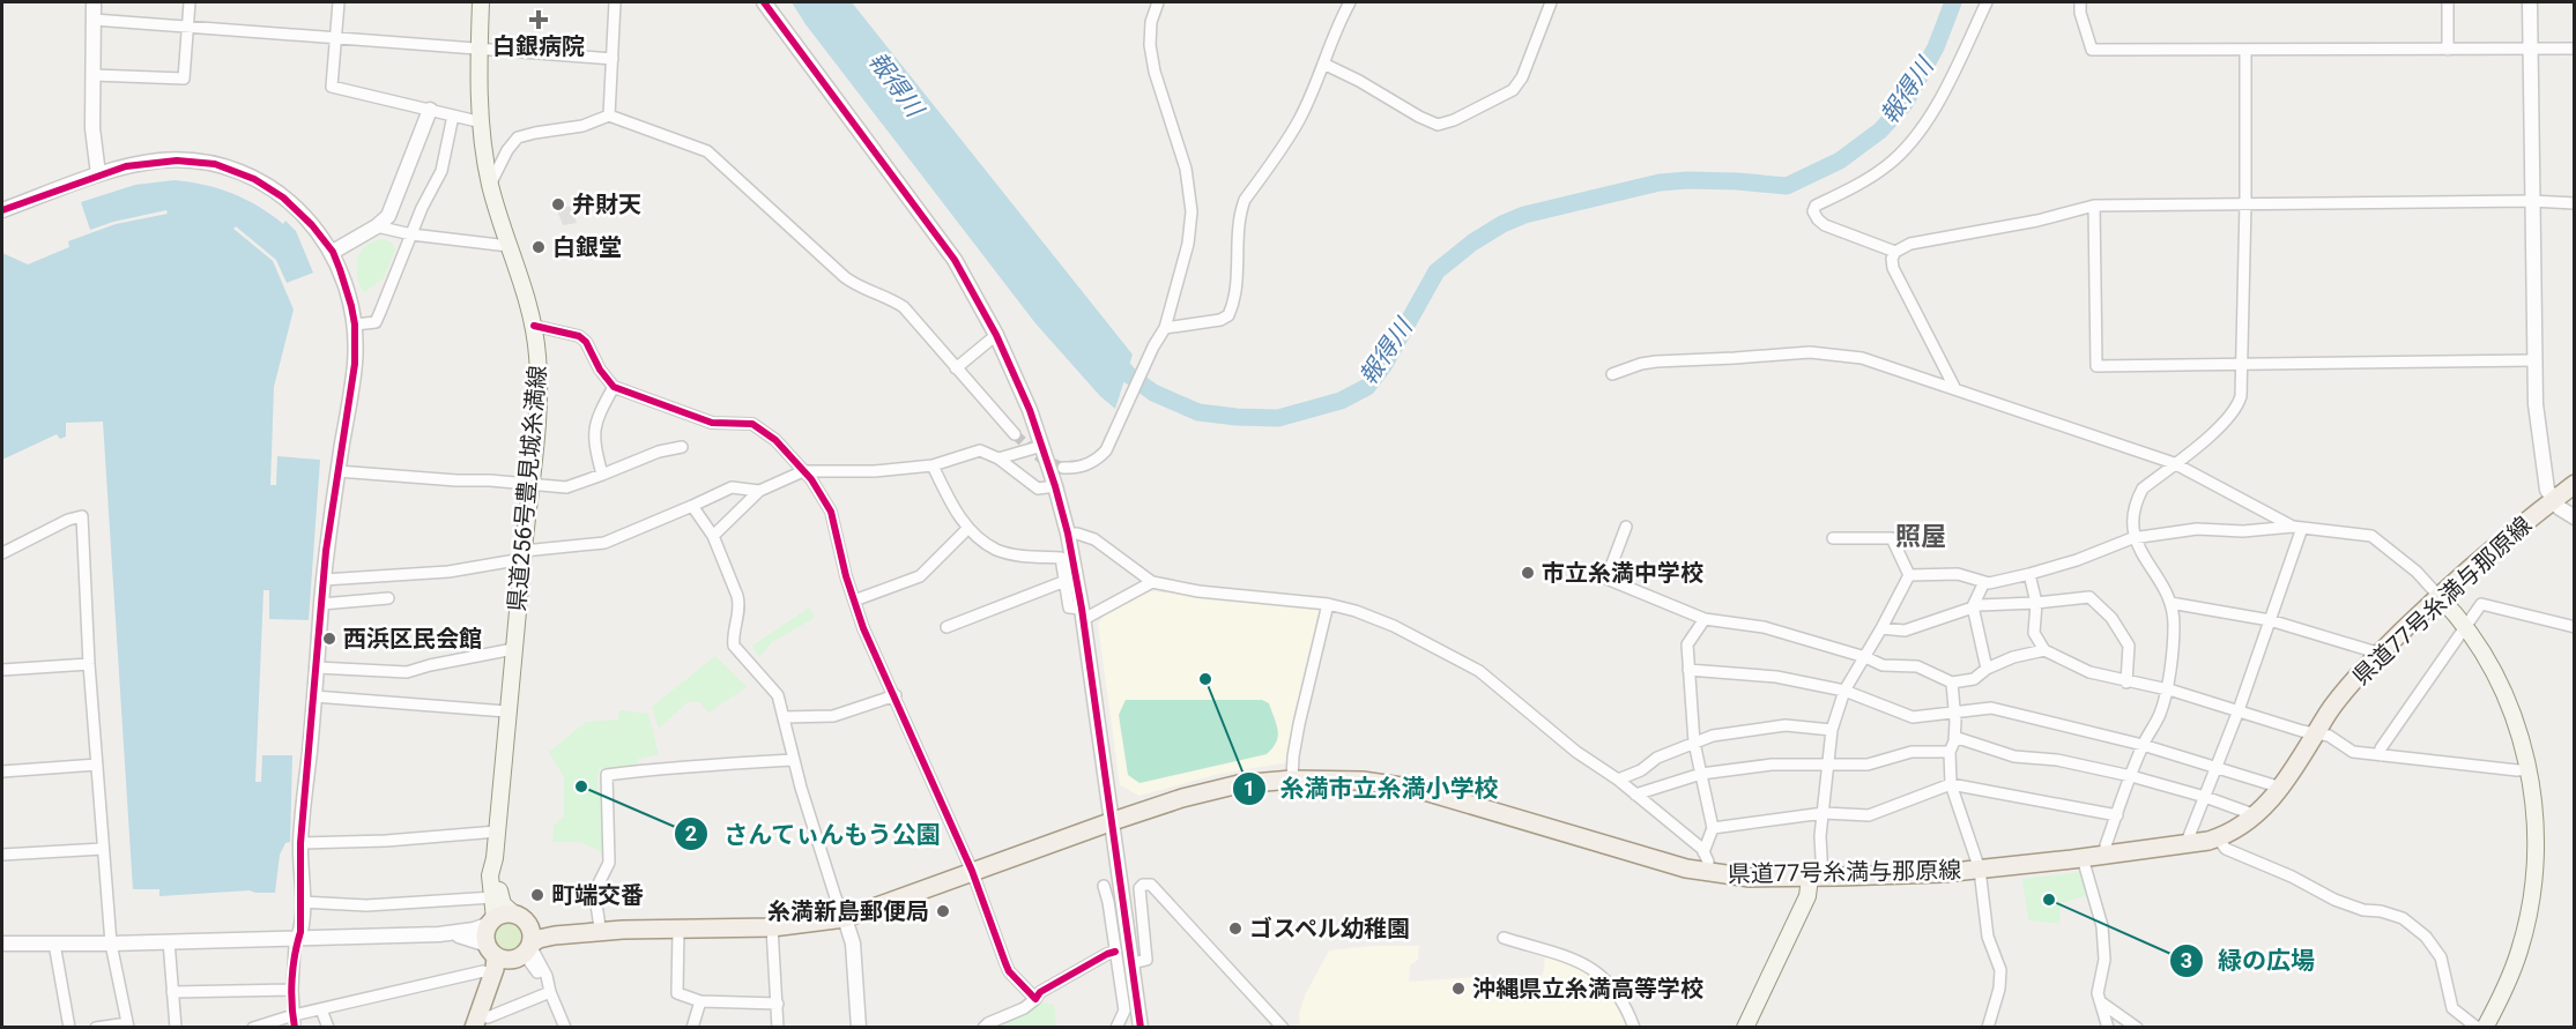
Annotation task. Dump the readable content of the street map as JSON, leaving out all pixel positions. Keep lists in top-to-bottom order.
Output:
{
  "streets": {
    "main road": ["県道256号豊見城糸満線", "県道77号糸満与那原線"]
  },
  "crossings": [
    ["県道256号豊見城糸満線", "県道77号糸満与那原線"]
  ],
  "districts": ["照屋"],
  "water": ["報得川"],
  "places": {
    "health": ["白銀病院"],
    "other": [
      "弁財天",
      "白銀堂",
      "市立糸満中学校",
      "西浜区民会館",
      "糸満市立糸満小学校",
      "さんてぃんもう公園",
      "町端交番",
      "緑の広場",
      "糸満新島郵便局",
      "ゴスペル幼稚園",
      "沖縄県立糸満高等学校"
    ]
  }
}
